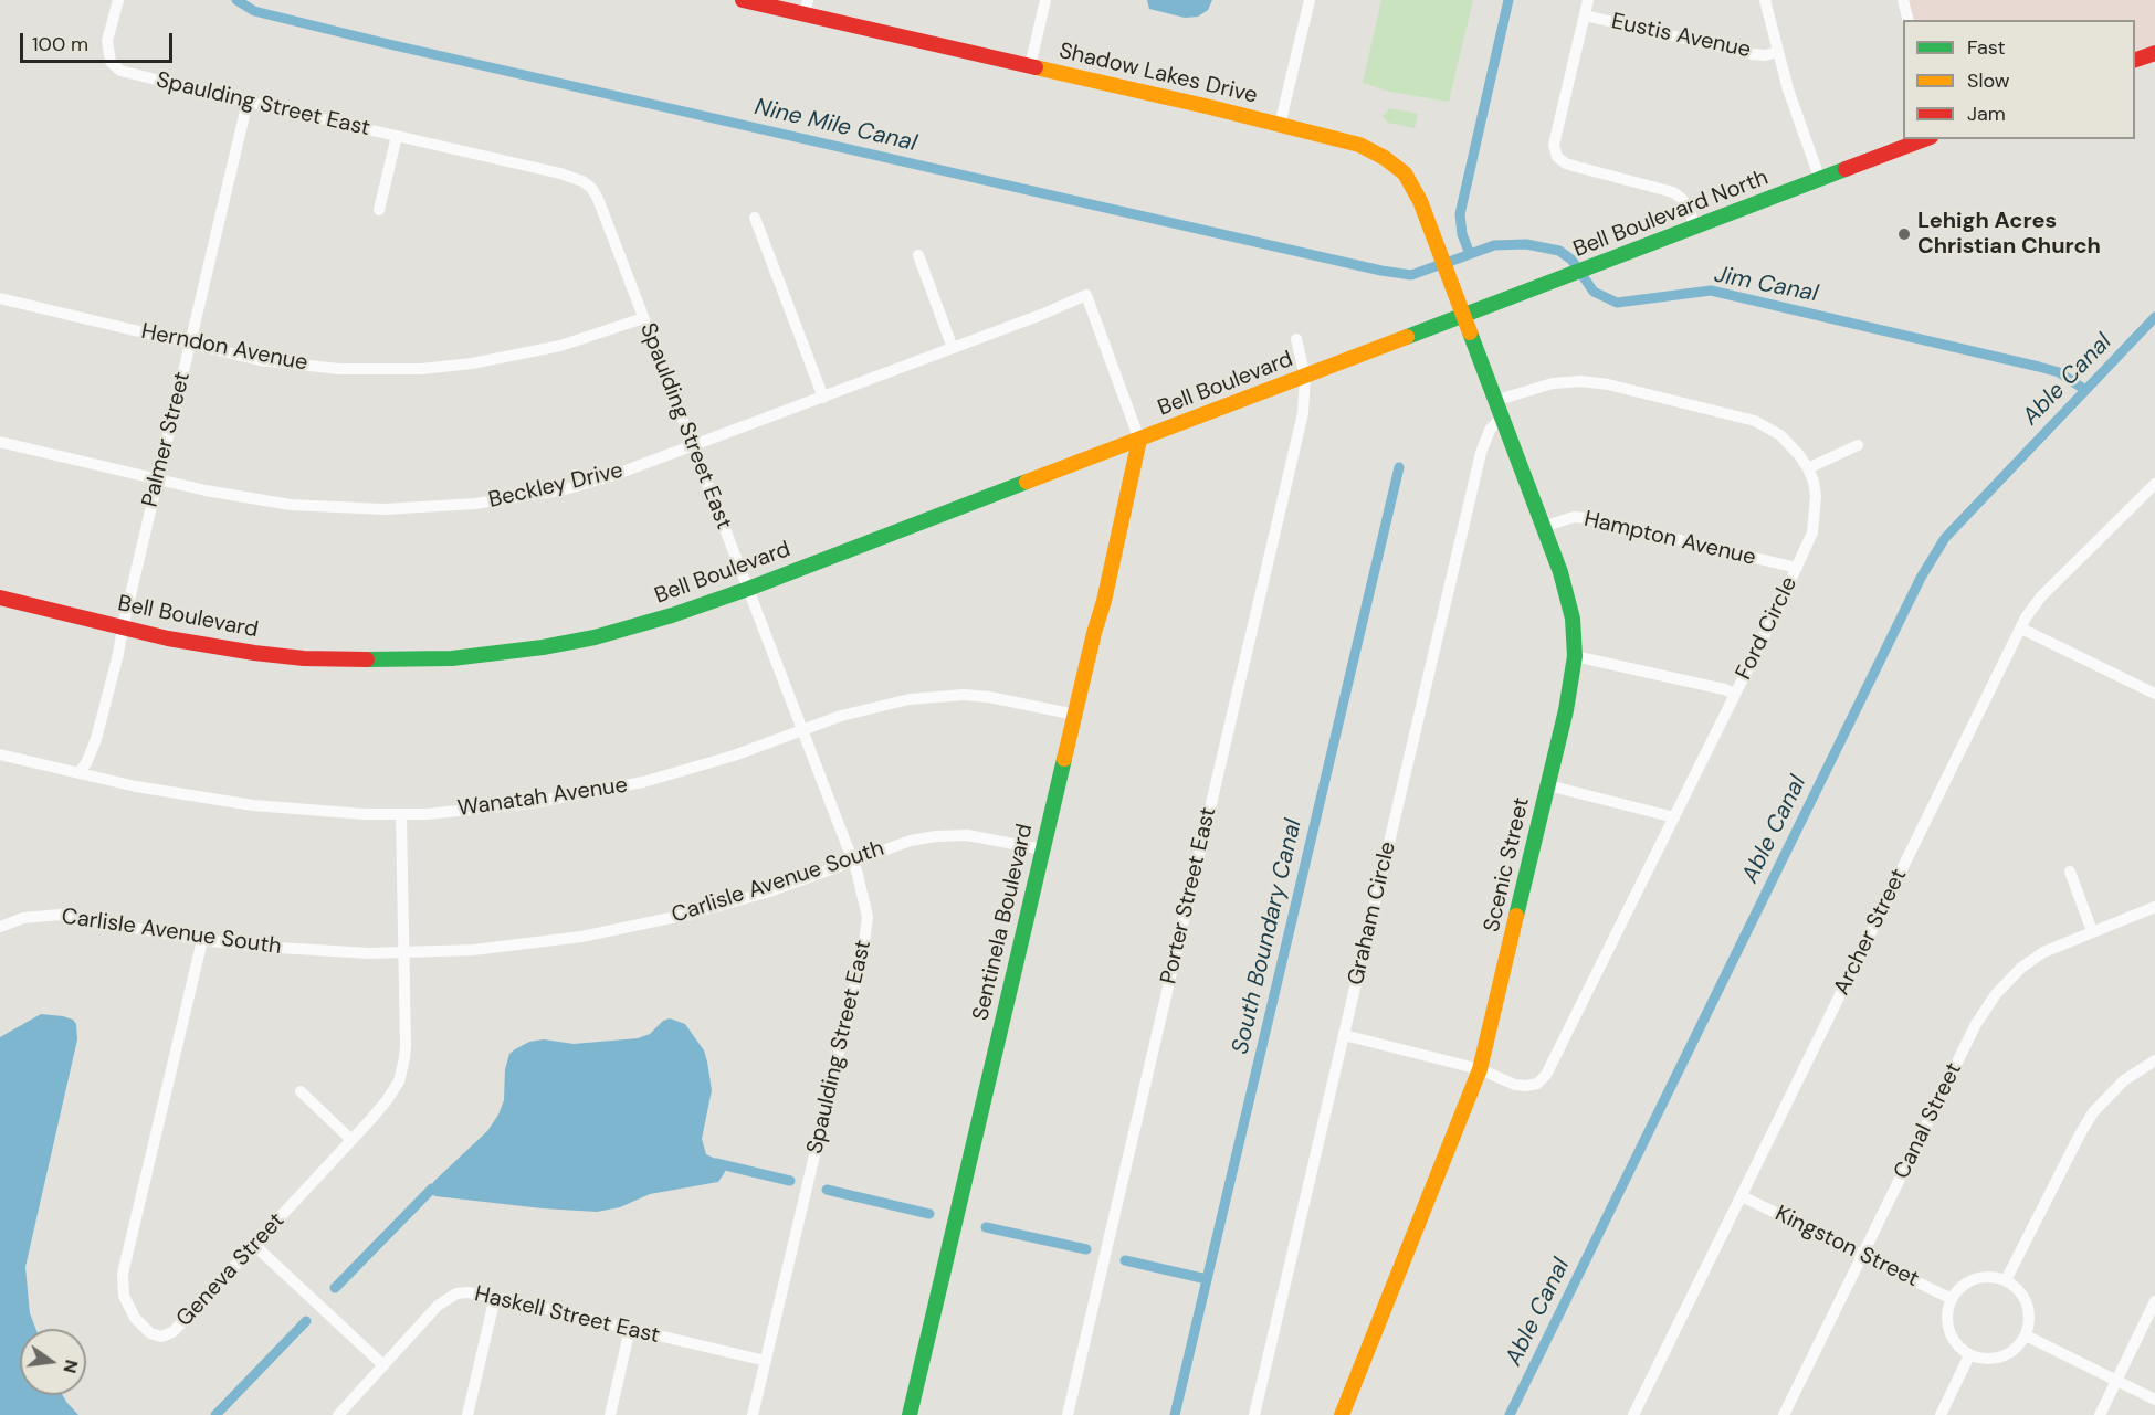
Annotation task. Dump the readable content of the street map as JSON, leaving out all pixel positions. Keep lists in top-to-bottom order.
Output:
{
  "streets": {
    "street": [
      "Eustis Avenue",
      "Shadow Lakes Drive",
      "Spaulding Street East",
      "Bell Boulevard North",
      "Herndon Avenue",
      "Bell Boulevard",
      "Palmer Street",
      "Beckley Drive",
      "Hampton Avenue",
      "Ford Circle",
      "Wanatah Avenue",
      "Scenic Street",
      "Carlisle Avenue South",
      "Porter Street East",
      "Graham Circle",
      "Sentinela Boulevard",
      "Archer Street",
      "Canal Street",
      "Kingston Street",
      "Geneva Street",
      "Haskell Street East"
    ]
  },
  "crossings": [
    ["Shadow Lakes Drive", "Bell Boulevard North"],
    ["Shadow Lakes Drive", "Scenic Street"],
    ["Spaulding Street East", "Herndon Avenue"],
    ["Spaulding Street East", "Bell Boulevard"],
    ["Spaulding Street East", "Palmer Street"],
    ["Spaulding Street East", "Beckley Drive"],
    ["Spaulding Street East", "Wanatah Avenue"],
    ["Spaulding Street East", "Carlisle Avenue South"],
    ["Spaulding Street East", "Haskell Street East"],
    ["Bell Boulevard North", "Bell Boulevard"],
    ["Bell Boulevard North", "Scenic Street"],
    ["Herndon Avenue", "Palmer Street"],
    ["Bell Boulevard", "Palmer Street"],
    ["Bell Boulevard", "Beckley Drive"],
    ["Bell Boulevard", "Porter Street East"],
    ["Bell Boulevard", "Sentinela Boulevard"],
    ["Palmer Street", "Beckley Drive"],
    ["Palmer Street", "Wanatah Avenue"],
    ["Beckley Drive", "Sentinela Boulevard"],
    ["Hampton Avenue", "Ford Circle"],
    ["Hampton Avenue", "Scenic Street"],
    ["Ford Circle", "Scenic Street"],
    ["Wanatah Avenue", "Sentinela Boulevard"],
    ["Wanatah Avenue", "Geneva Street"],
    ["Scenic Street", "Graham Circle"],
    ["Carlisle Avenue South", "Sentinela Boulevard"],
    ["Carlisle Avenue South", "Geneva Street"],
    ["Archer Street", "Kingston Street"],
    ["Canal Street", "Kingston Street"]
  ],
  "water": [
    "Nine Mile Canal",
    "Jim Canal",
    "Able Canal",
    "South Boundary Canal"
  ],
  "places": ["Lehigh Acres Christian Church"],
  "legend": ["Fast", "Slow", "Jam"],
  "scale_bar": "100 m",
  "north": "right"
}
